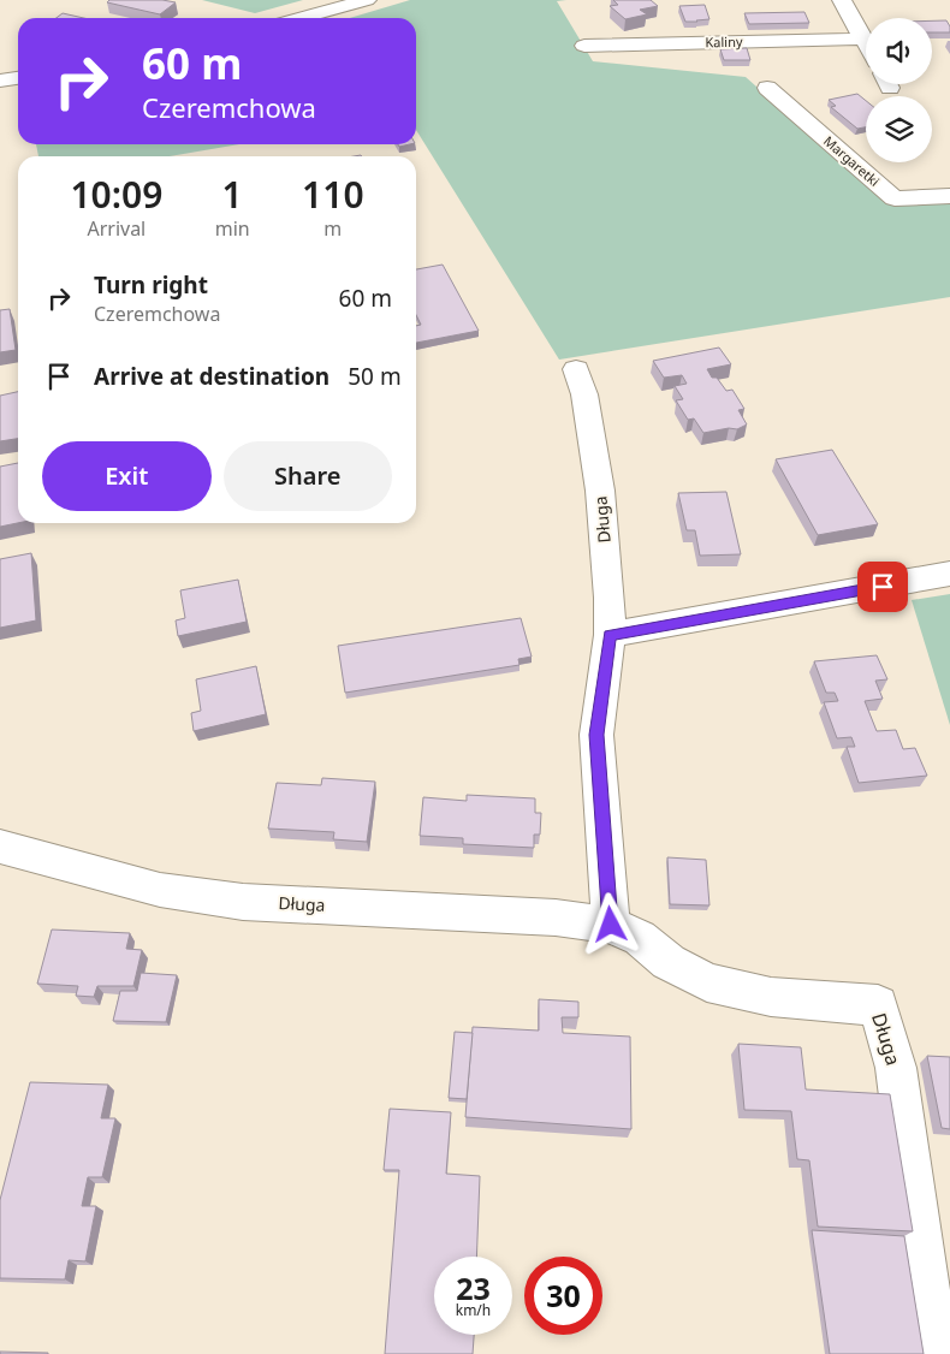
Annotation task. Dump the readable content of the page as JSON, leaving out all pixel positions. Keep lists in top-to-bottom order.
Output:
{
  "streets": {
    "street": ["Kaliny", "Margaretki", "Długa"]
  },
  "page": {
    "turn": ["60 m", "Czeremchowa"],
    "eta": [
      "10:09",
      "Arrival",
      "1",
      "min",
      "110",
      "m"
    ],
    "list": [
      {
        "name": "Turn right",
        "note": "Czeremchowa",
        "value": "60 m"
      },
      {
        "name": "Arrive at destination",
        "value": "50 m"
      }
    ],
    "buttons": ["Exit", "Share"],
    "speed": "23 km/h",
    "limit": "30"
  }
}
